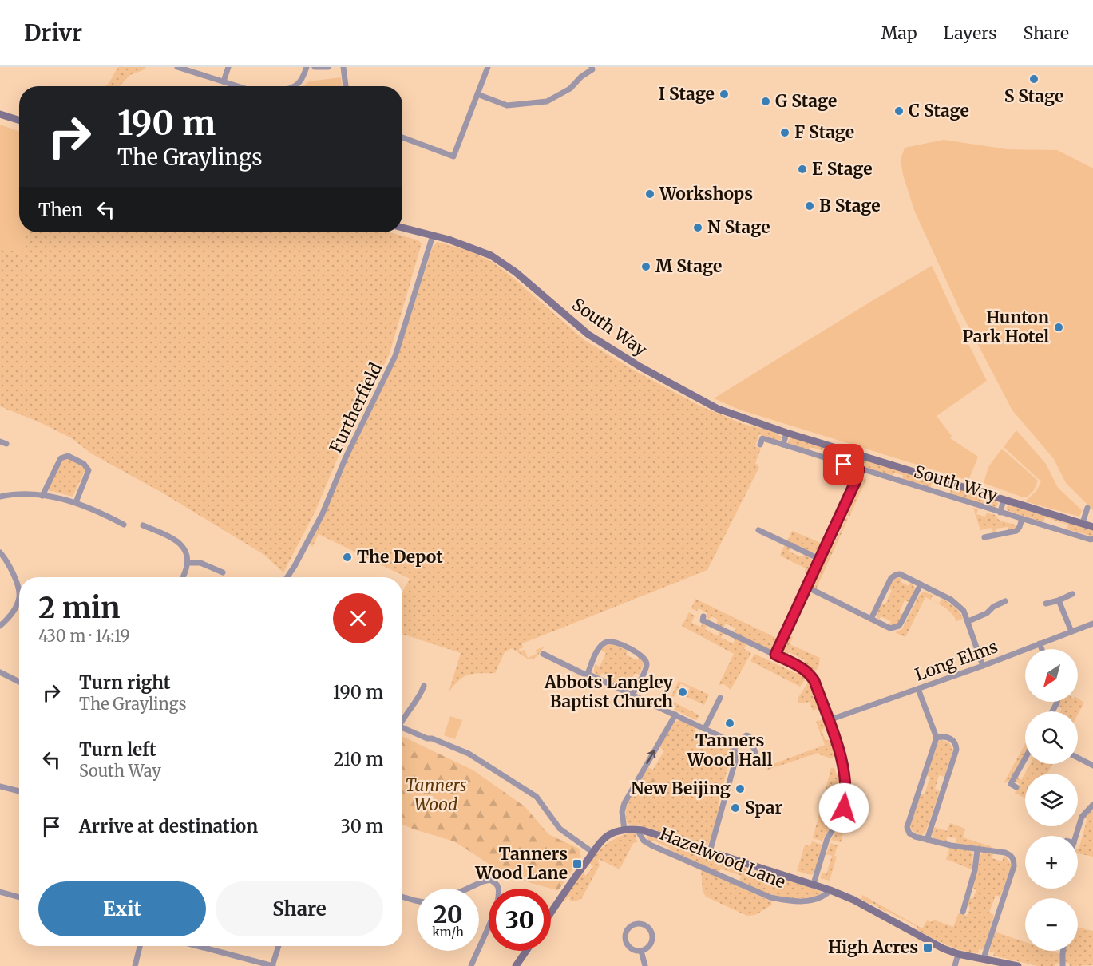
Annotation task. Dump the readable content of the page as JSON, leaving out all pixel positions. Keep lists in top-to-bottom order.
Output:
{
  "streets": {
    "street": [
      "South Way",
      "Furtherfield",
      "Long Elms",
      "Hazelwood Lane"
    ]
  },
  "crossings": [
    ["South Way", "Furtherfield"]
  ],
  "parks": ["Tanners Wood"],
  "places": {
    "other": [
      "S Stage",
      "I Stage",
      "G Stage",
      "C Stage",
      "F Stage",
      "E Stage",
      "Workshops",
      "B Stage",
      "N Stage",
      "M Stage",
      "Hunton Park Hotel",
      "The Depot",
      "Abbots Langley Baptist Church",
      "Tanners Wood Hall",
      "New Beijing",
      "Spar"
    ],
    "transit": ["Tanners Wood Lane", "High Acres"]
  },
  "north": "bottom left",
  "page": {
    "header": "Drivr",
    "nav": ["Map", "Layers", "Share"],
    "turn": ["190 m", "The Graylings"],
    "then": "Then",
    "heading": ["2 min", "430 m · 14:19"],
    "map_buttons": ["+", "−"],
    "list": [
      {
        "name": "Turn right",
        "note": "The Graylings",
        "value": "190 m"
      },
      {
        "name": "Turn left",
        "note": "South Way",
        "value": "210 m"
      },
      {
        "name": "Arrive at destination",
        "value": "30 m"
      }
    ],
    "buttons": ["Exit", "Share"],
    "speed": "20 km/h",
    "limit": "30"
  }
}
